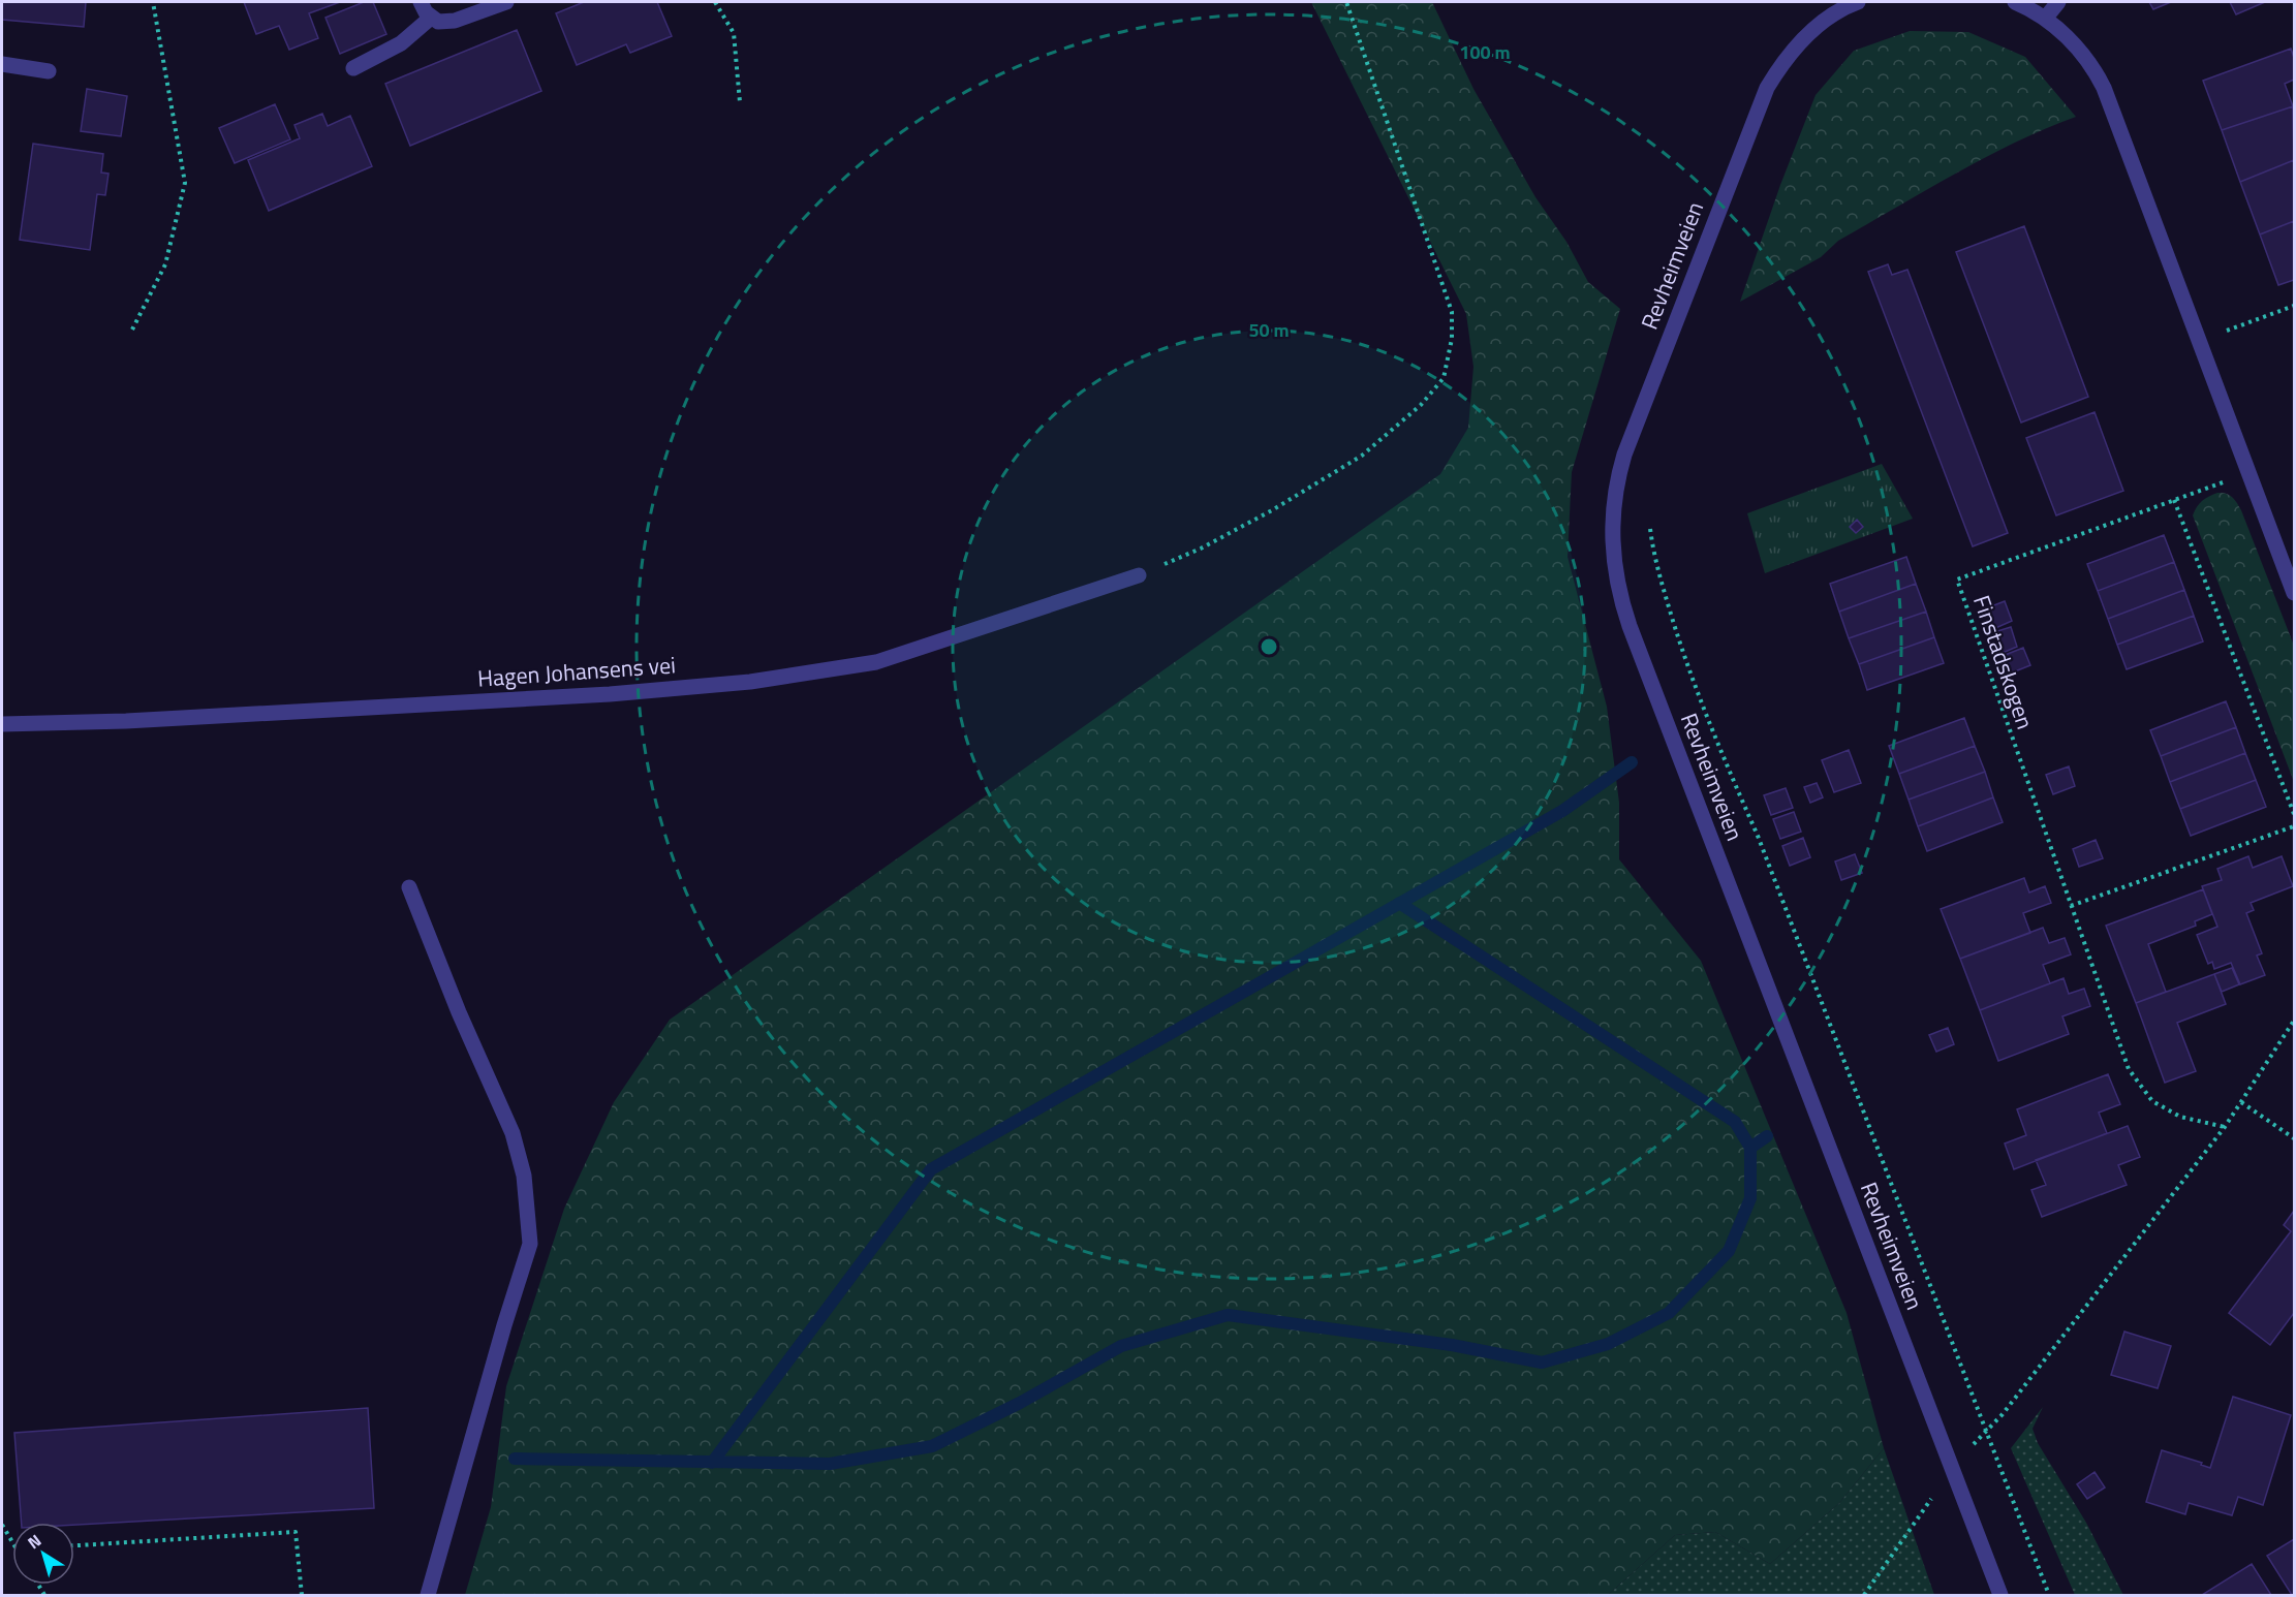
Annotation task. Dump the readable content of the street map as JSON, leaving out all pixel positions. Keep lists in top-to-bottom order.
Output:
{
  "streets": {
    "street": ["Revheimveien", "Hagen Johansens vei"],
    "path": ["Finstadskogen"]
  },
  "north": "top left",
  "rings": ["100 m", "50 m"]
}
